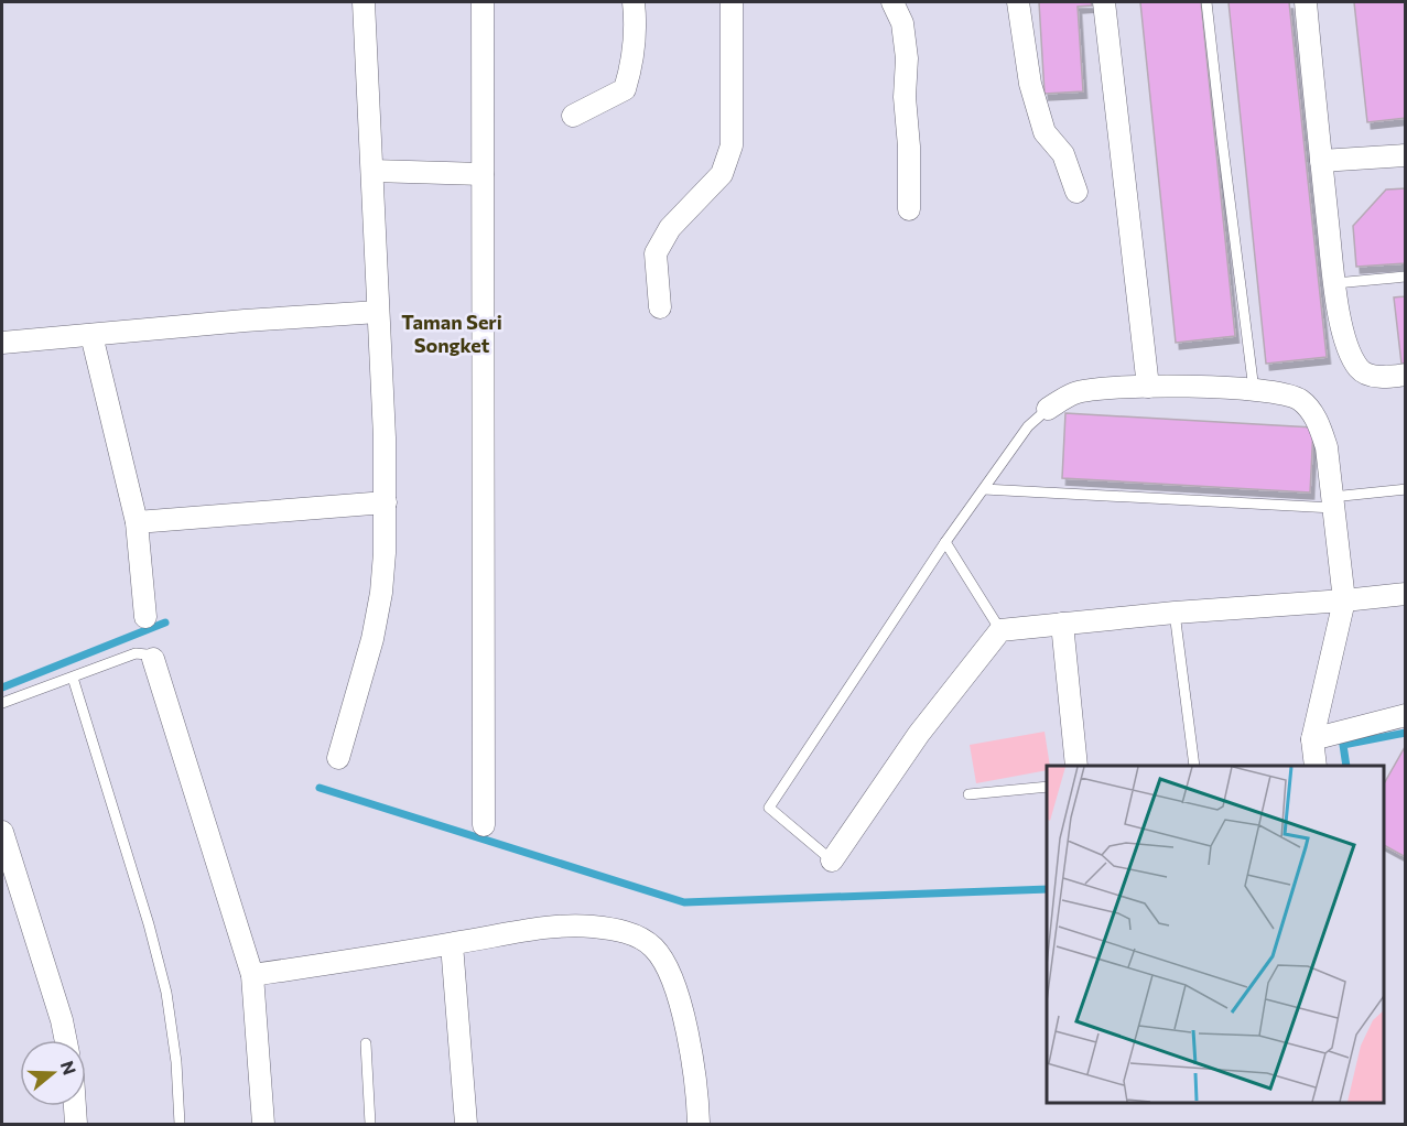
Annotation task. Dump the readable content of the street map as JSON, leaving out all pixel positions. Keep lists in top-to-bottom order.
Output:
{
  "districts": ["Taman Seri Songket"],
  "north": "right"
}
